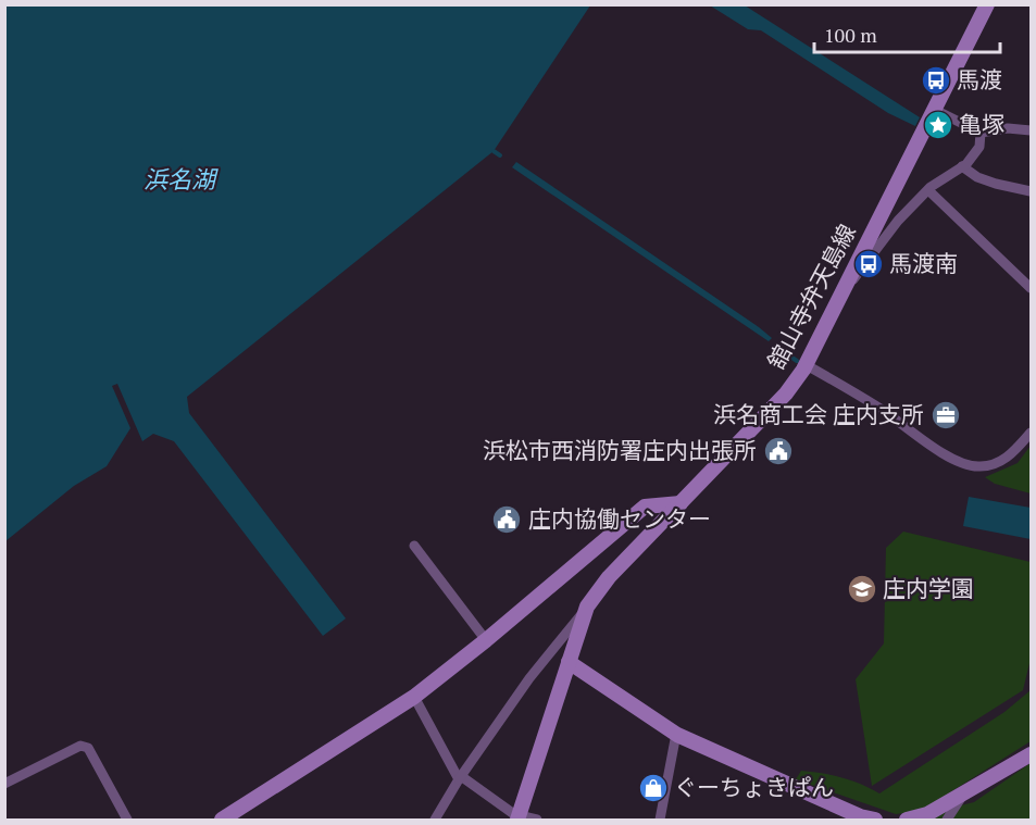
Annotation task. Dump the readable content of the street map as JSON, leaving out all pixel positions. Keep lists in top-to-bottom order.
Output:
{
  "streets": {
    "street": ["舘山寺弁天島線"]
  },
  "water": ["浜名湖"],
  "places": {
    "bus stop": ["馬渡", "馬渡南"],
    "place": ["亀塚"],
    "office": ["浜名商工会 庄内支所"],
    "public building": ["浜松市西消防署庄内出張所", "庄内協働センター"],
    "school or university": ["庄内学園"],
    "shop": ["ぐーちょきぱん"]
  },
  "scale_bar": "100 m"
}
